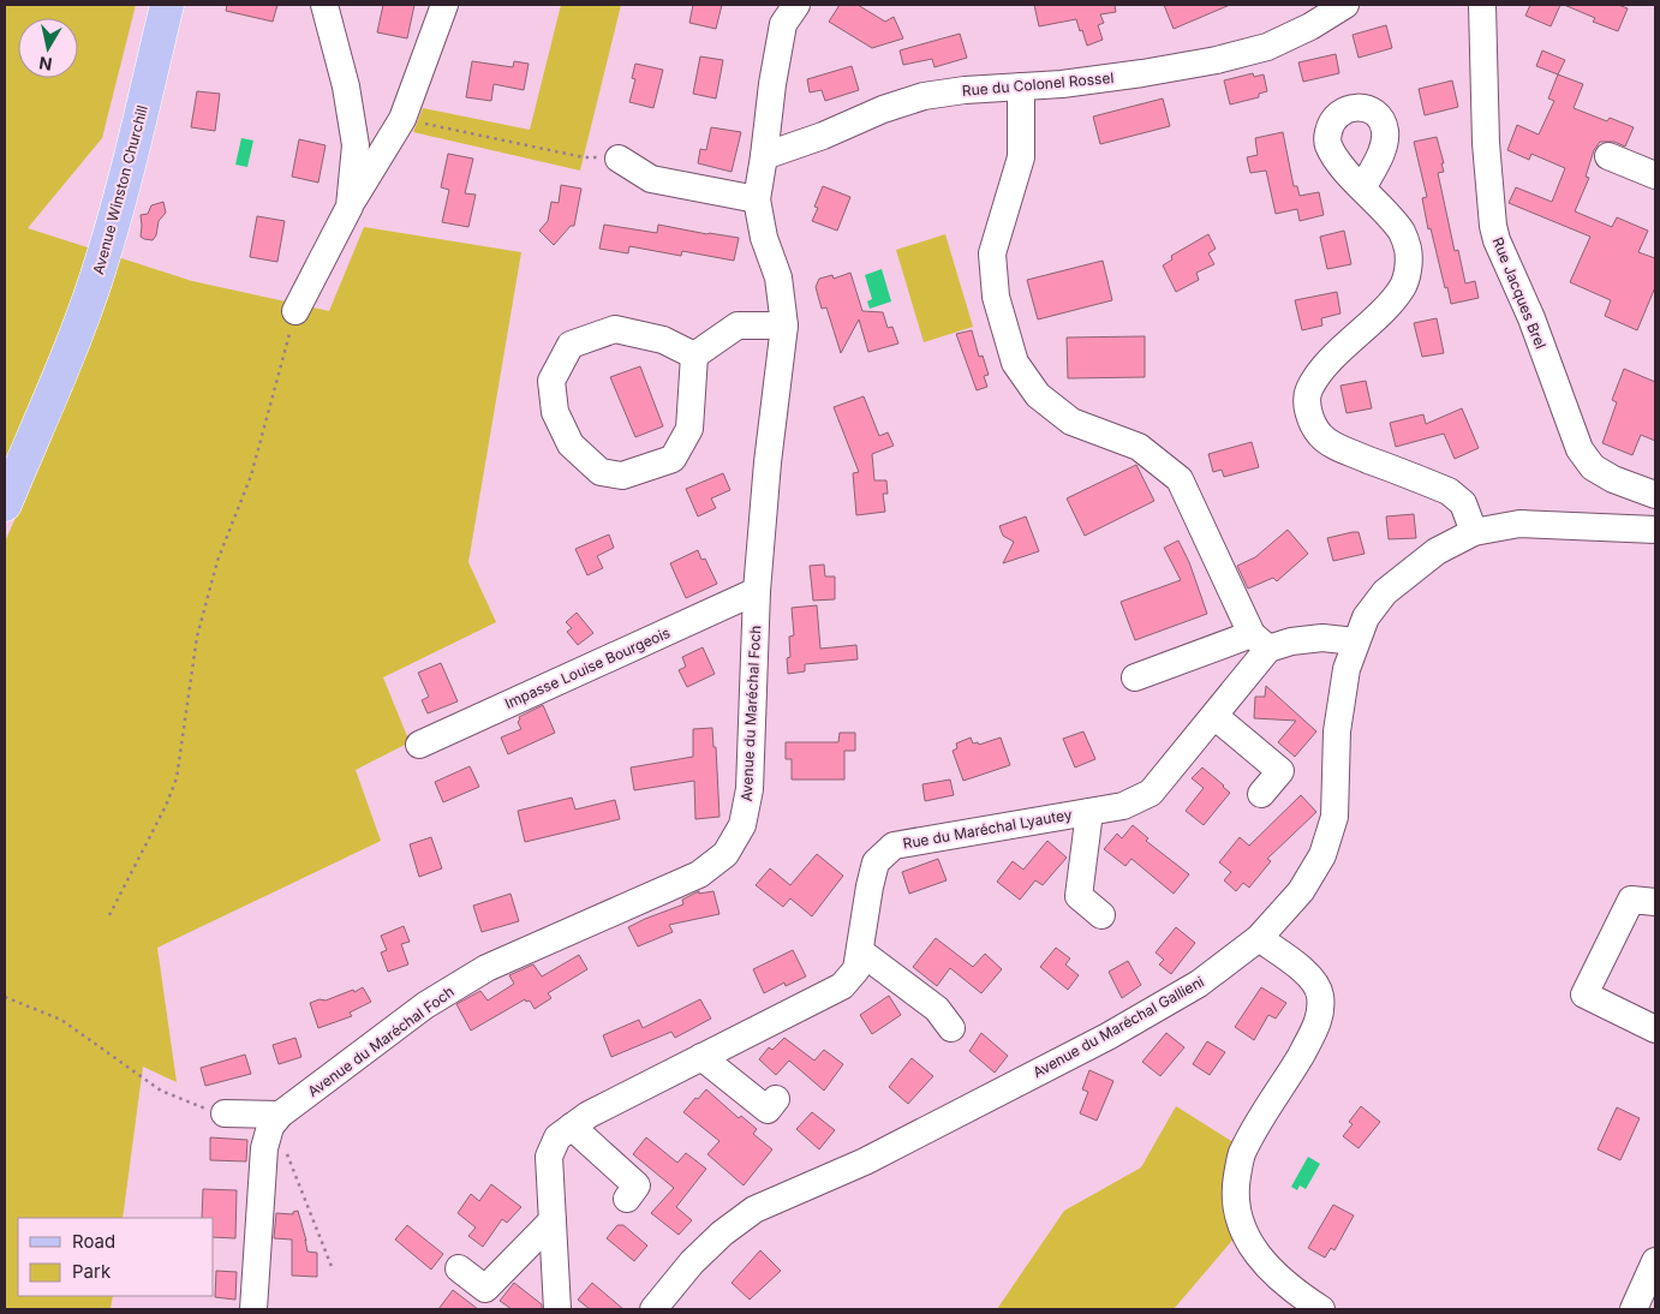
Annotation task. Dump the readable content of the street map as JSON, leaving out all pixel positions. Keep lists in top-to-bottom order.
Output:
{
  "streets": {
    "main road": ["Avenue Winston Churchill"],
    "street": [
      "Rue du Colonel Rossel",
      "Rue Jacques Brel",
      "Impasse Louise Bourgeois",
      "Avenue du Maréchal Foch",
      "Rue du Maréchal Lyautey",
      "Avenue du Maréchal Gallieni"
    ]
  },
  "crossings": [
    ["Rue du Colonel Rossel", "Avenue du Maréchal Foch"],
    ["Impasse Louise Bourgeois", "Avenue du Maréchal Foch"]
  ],
  "legend": ["Road", "Park"],
  "north": "bottom"
}
